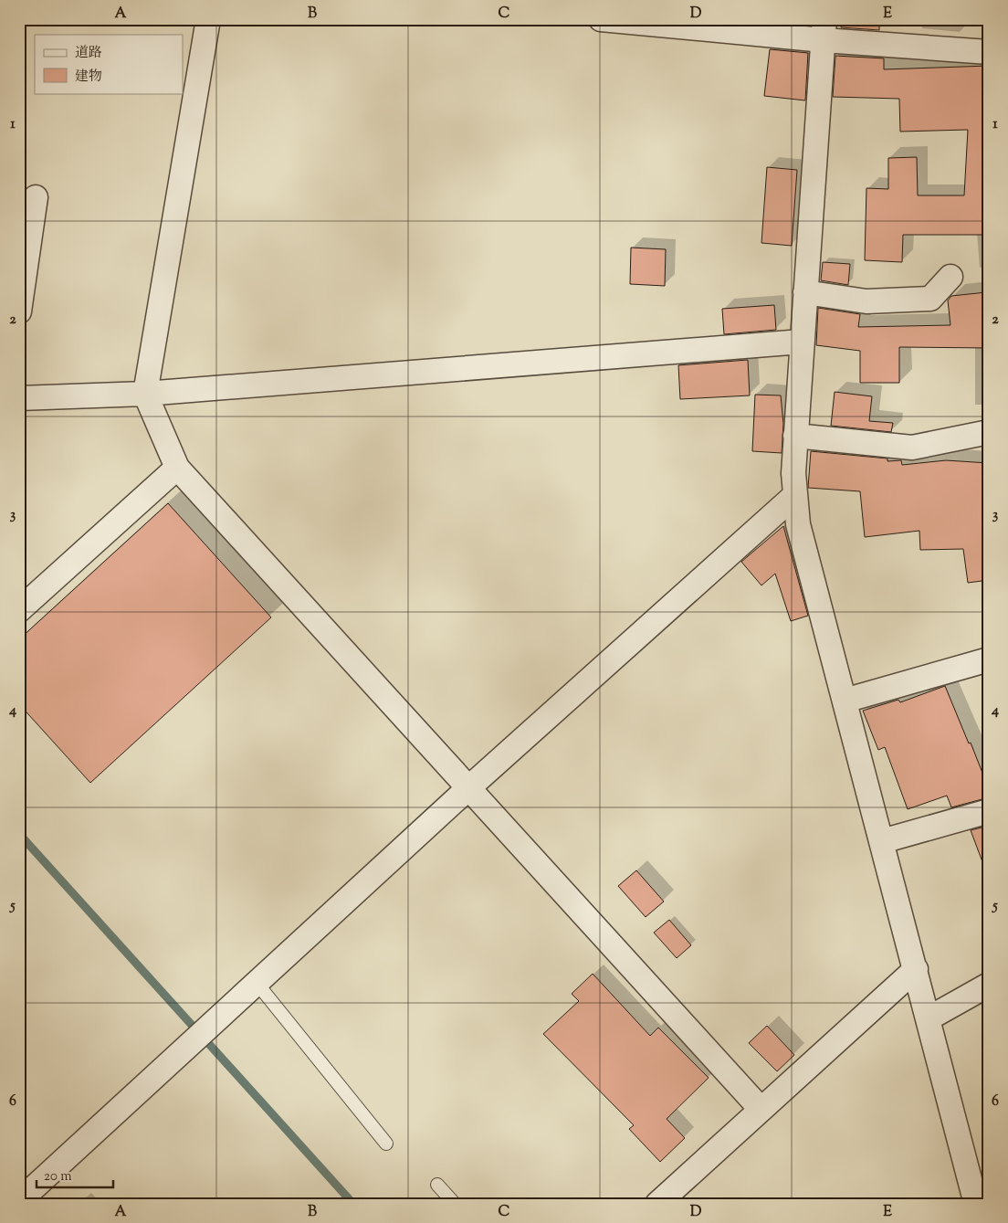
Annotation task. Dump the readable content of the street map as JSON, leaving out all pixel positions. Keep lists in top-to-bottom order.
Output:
{
  "legend": ["道路", "建物"],
  "scale_bar": "20 m",
  "grid": {
    "columns": [
      "A",
      "B",
      "C",
      "D",
      "E"
    ],
    "rows": [
      "1",
      "2",
      "3",
      "4",
      "5",
      "6"
    ]
  }
}
